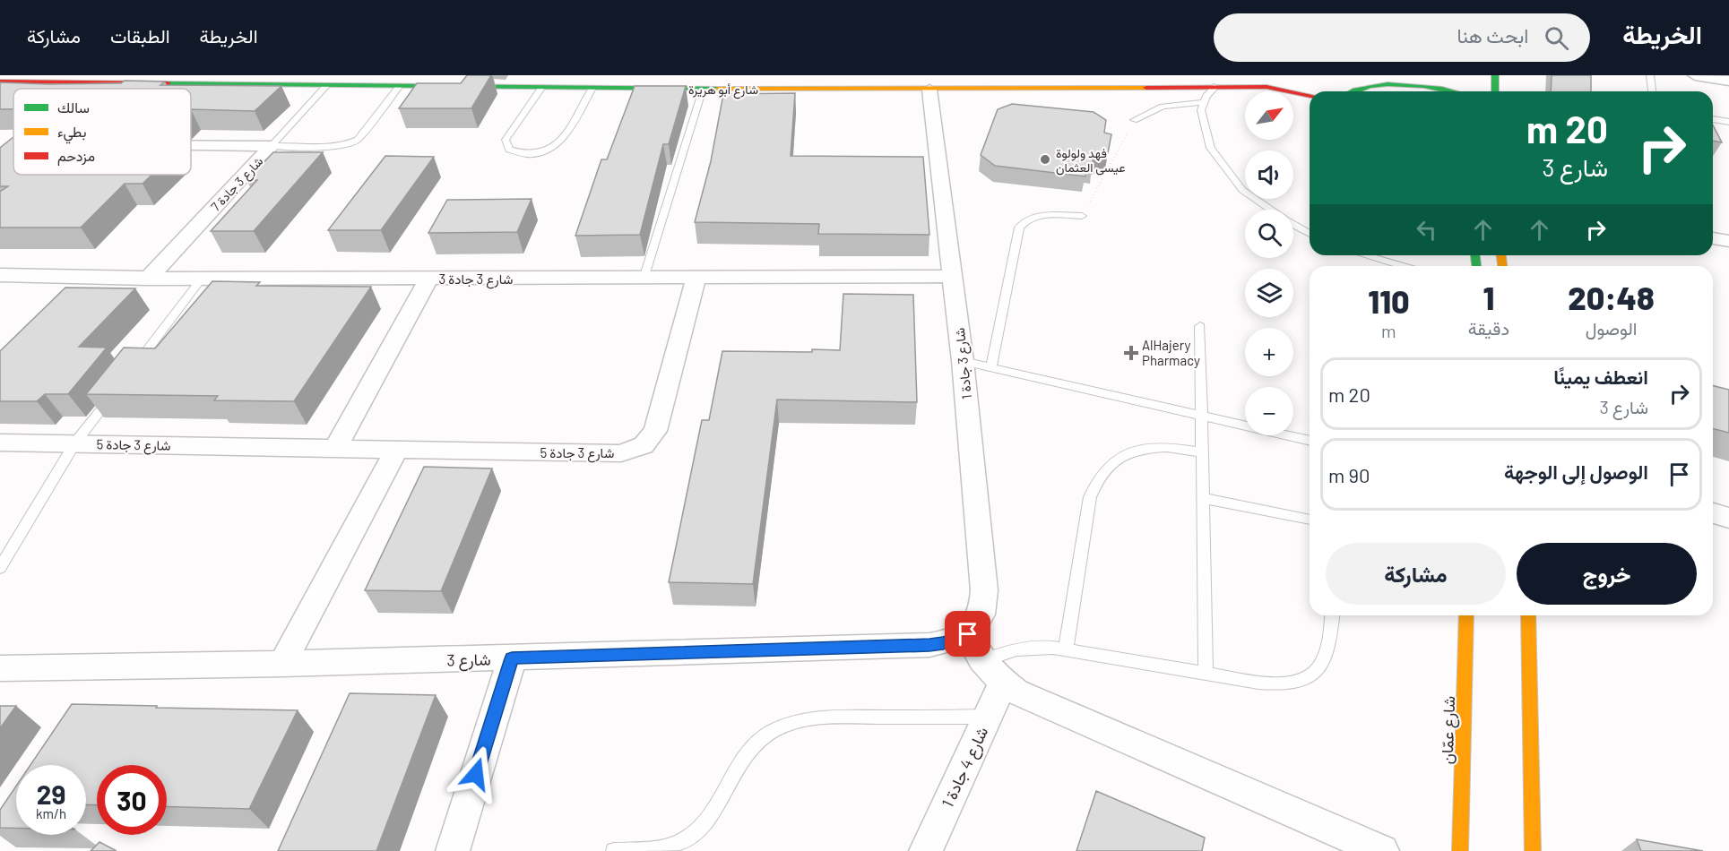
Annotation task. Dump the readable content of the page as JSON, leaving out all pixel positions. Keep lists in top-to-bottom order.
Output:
{
  "streets": {
    "street": [
      "شارع أبو هريرة",
      "شارع 3 جادة 7",
      "شارع 3 جادة 3",
      "شارع 3 جادة 1",
      "شارع 3 جادة 5",
      "شارع 3",
      "شارع عمّان",
      "شارع 4 جادة 1"
    ]
  },
  "crossings": [
    ["شارع أبو هريرة", "شارع 3 جادة 1"],
    ["شارع 3 جادة 7", "شارع 3 جادة 3"],
    ["شارع 3 جادة 3", "شارع 3 جادة 1"],
    ["شارع 3 جادة 3", "شارع 3 جادة 5"],
    ["شارع 3 جادة 1", "شارع 3"]
  ],
  "places": {
    "other": ["فهد ولولوة عيسى العثمان"],
    "health": ["AlHajery Pharmacy"]
  },
  "legend": ["سالك", "بطيء", "مزدحم"],
  "north": "top right",
  "page": {
    "header": "الخريطة",
    "search": "ابحث هنا",
    "nav": ["الخريطة", "الطبقات", "مشاركة"],
    "map_buttons": ["+", "−"],
    "turn": ["20 m", "شارع 3"],
    "eta": [
      "20:48",
      "الوصول",
      "1",
      "دقيقة",
      "110",
      "m"
    ],
    "list": [
      {
        "name": "انعطف يمينًا",
        "note": "شارع 3",
        "value": "20 m"
      },
      {
        "name": "الوصول إلى الوجهة",
        "value": "90 m"
      }
    ],
    "buttons": ["خروج", "مشاركة"],
    "speed": "29 km/h",
    "limit": "30"
  }
}
